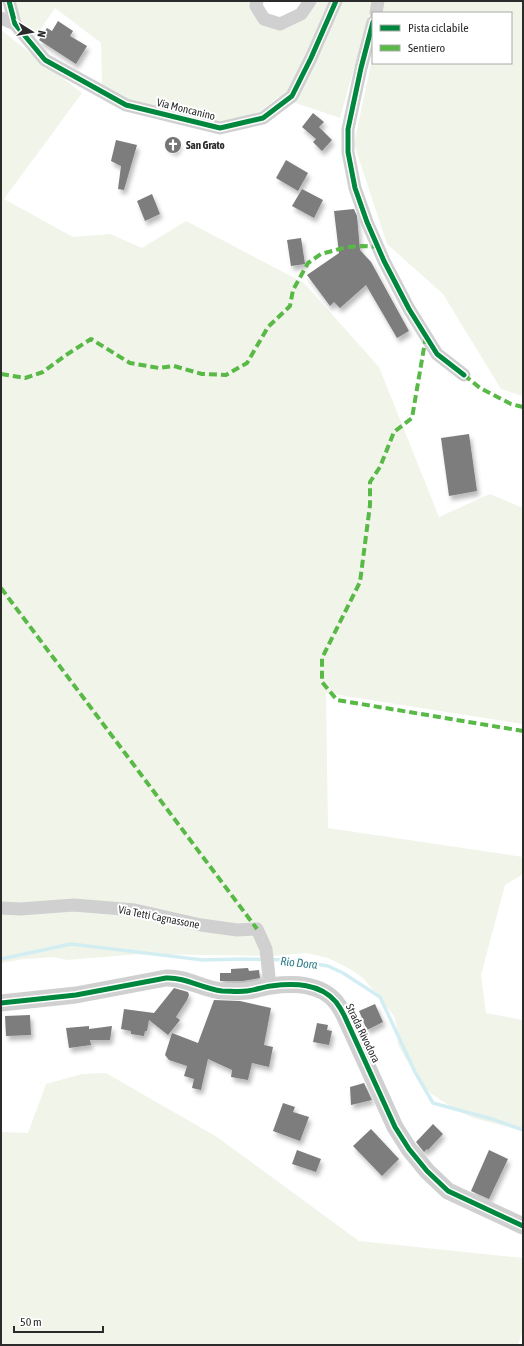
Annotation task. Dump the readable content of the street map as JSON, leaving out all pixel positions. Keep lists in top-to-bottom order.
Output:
{
  "streets": {
    "street": ["Via Moncanino", "Via Tetti Cagnassone", "Strada Rivodora"]
  },
  "crossings": [
    ["Via Tetti Cagnassone", "Strada Rivodora"]
  ],
  "water": ["Rio Dora"],
  "places": {
    "church": ["San Grato"]
  },
  "legend": ["Pista ciclabile", "Sentiero"],
  "scale_bar": "50 m",
  "north": "right"
}
